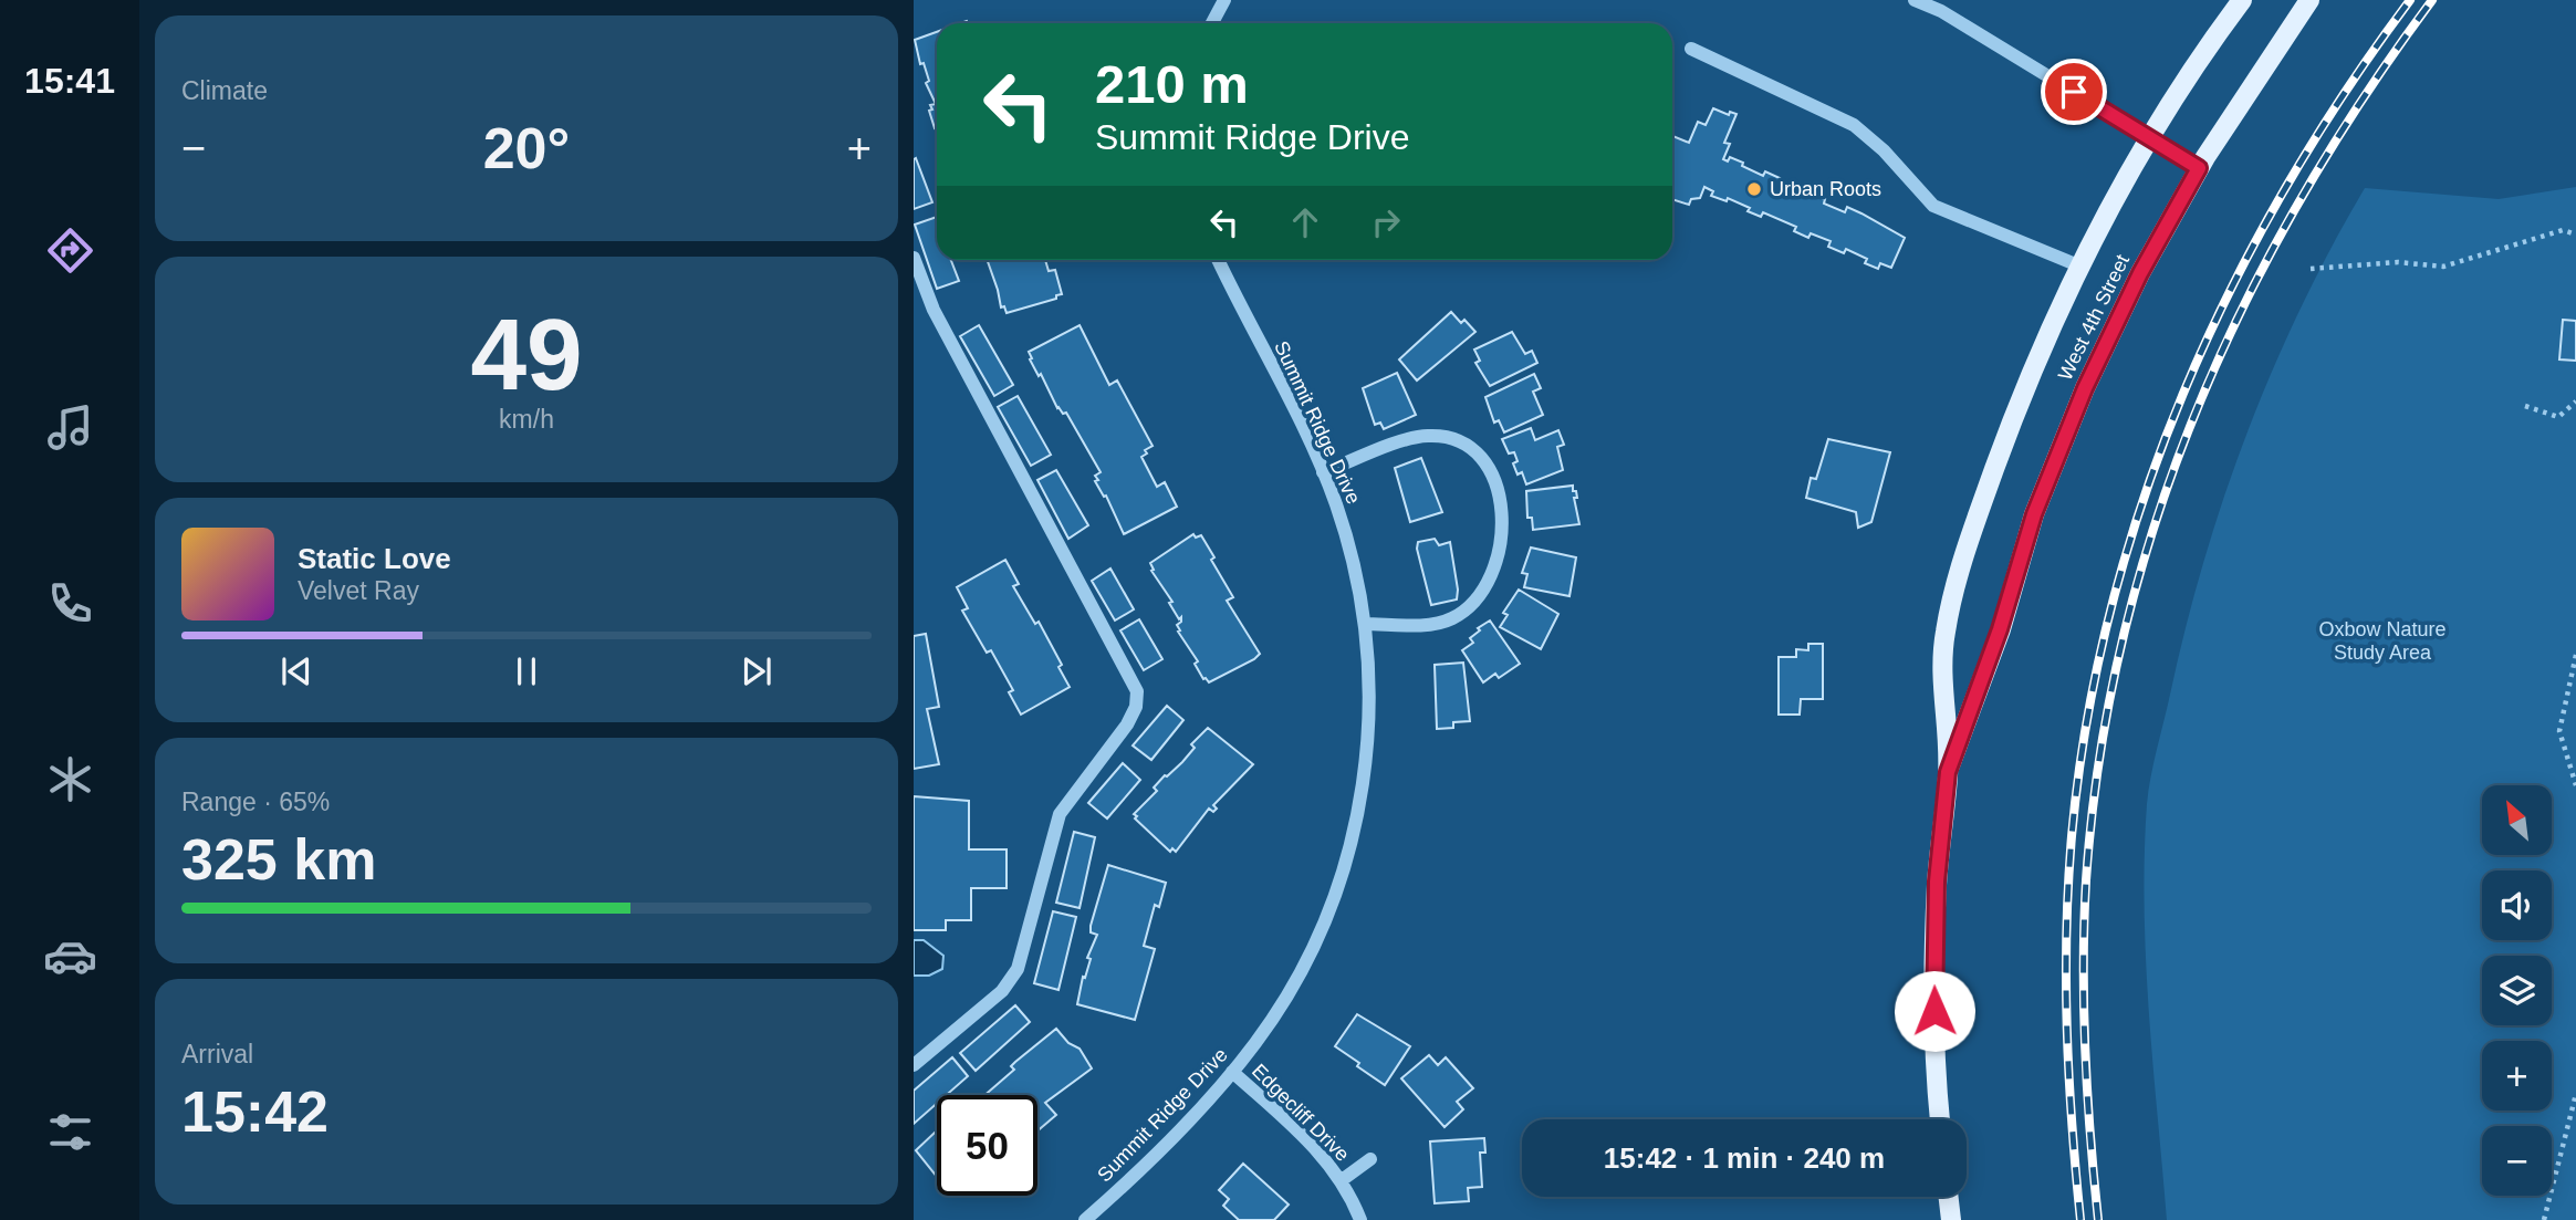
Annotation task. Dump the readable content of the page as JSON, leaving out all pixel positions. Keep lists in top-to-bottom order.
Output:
{
  "streets": {
    "main road": ["West 4th Street"],
    "street": ["Summit Ridge Drive", "Edgecliff Drive"]
  },
  "crossings": [
    ["Summit Ridge Drive", "Edgecliff Drive"]
  ],
  "parks": ["Oxbow Nature Study Area"],
  "places": ["Urban Roots"],
  "north": "top left",
  "page": {
    "tabs": "15:41",
    "tile": [
      "Climate",
      ["49", "km/h"],
      ["Range · 65%", "325 km"],
      ["Arrival", "15:42"]
    ],
    "turn": ["210 m", "Summit Ridge Drive"],
    "heat": ["−", "20°", "+"],
    "song": ["Static Love", "Velvet Ray"],
    "map_buttons": ["+", "−"],
    "limit": "50",
    "trip": "15:42 · 1 min · 240 m"
  }
}
